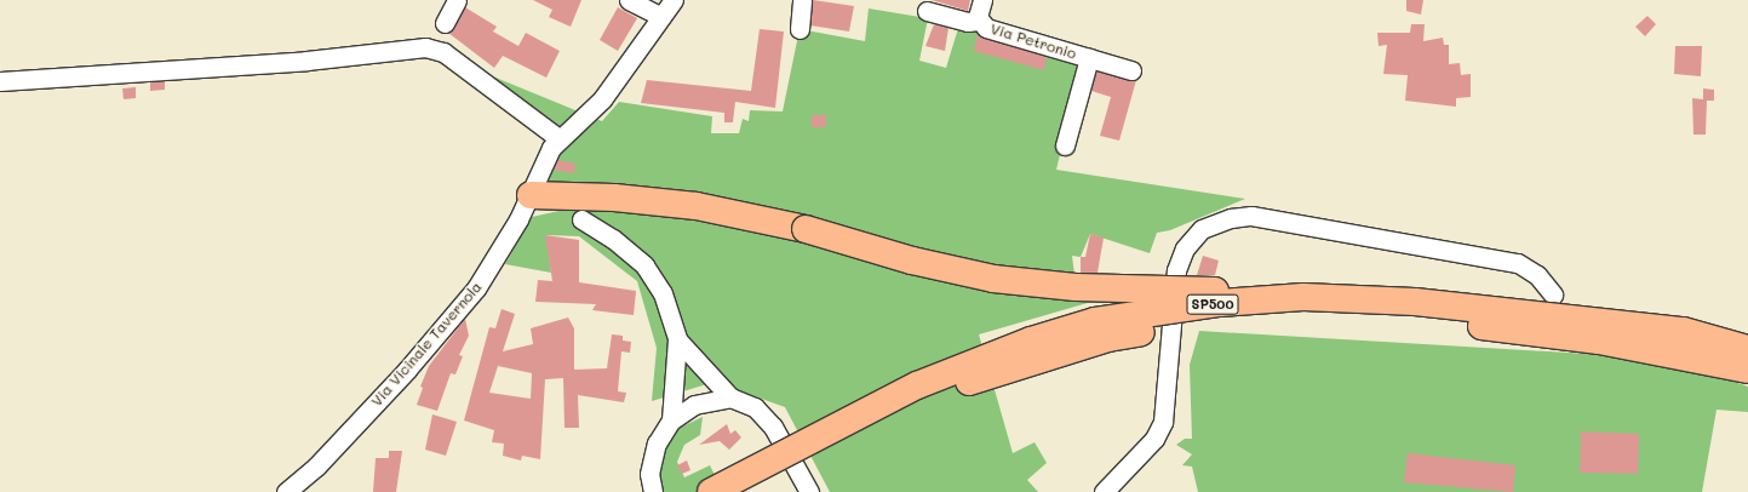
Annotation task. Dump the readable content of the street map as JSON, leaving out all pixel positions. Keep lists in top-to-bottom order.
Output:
{
  "streets": {
    "highway": ["SP500"],
    "street": ["Via Petronio", "Via Vicinale Tavernola"]
  }
}
